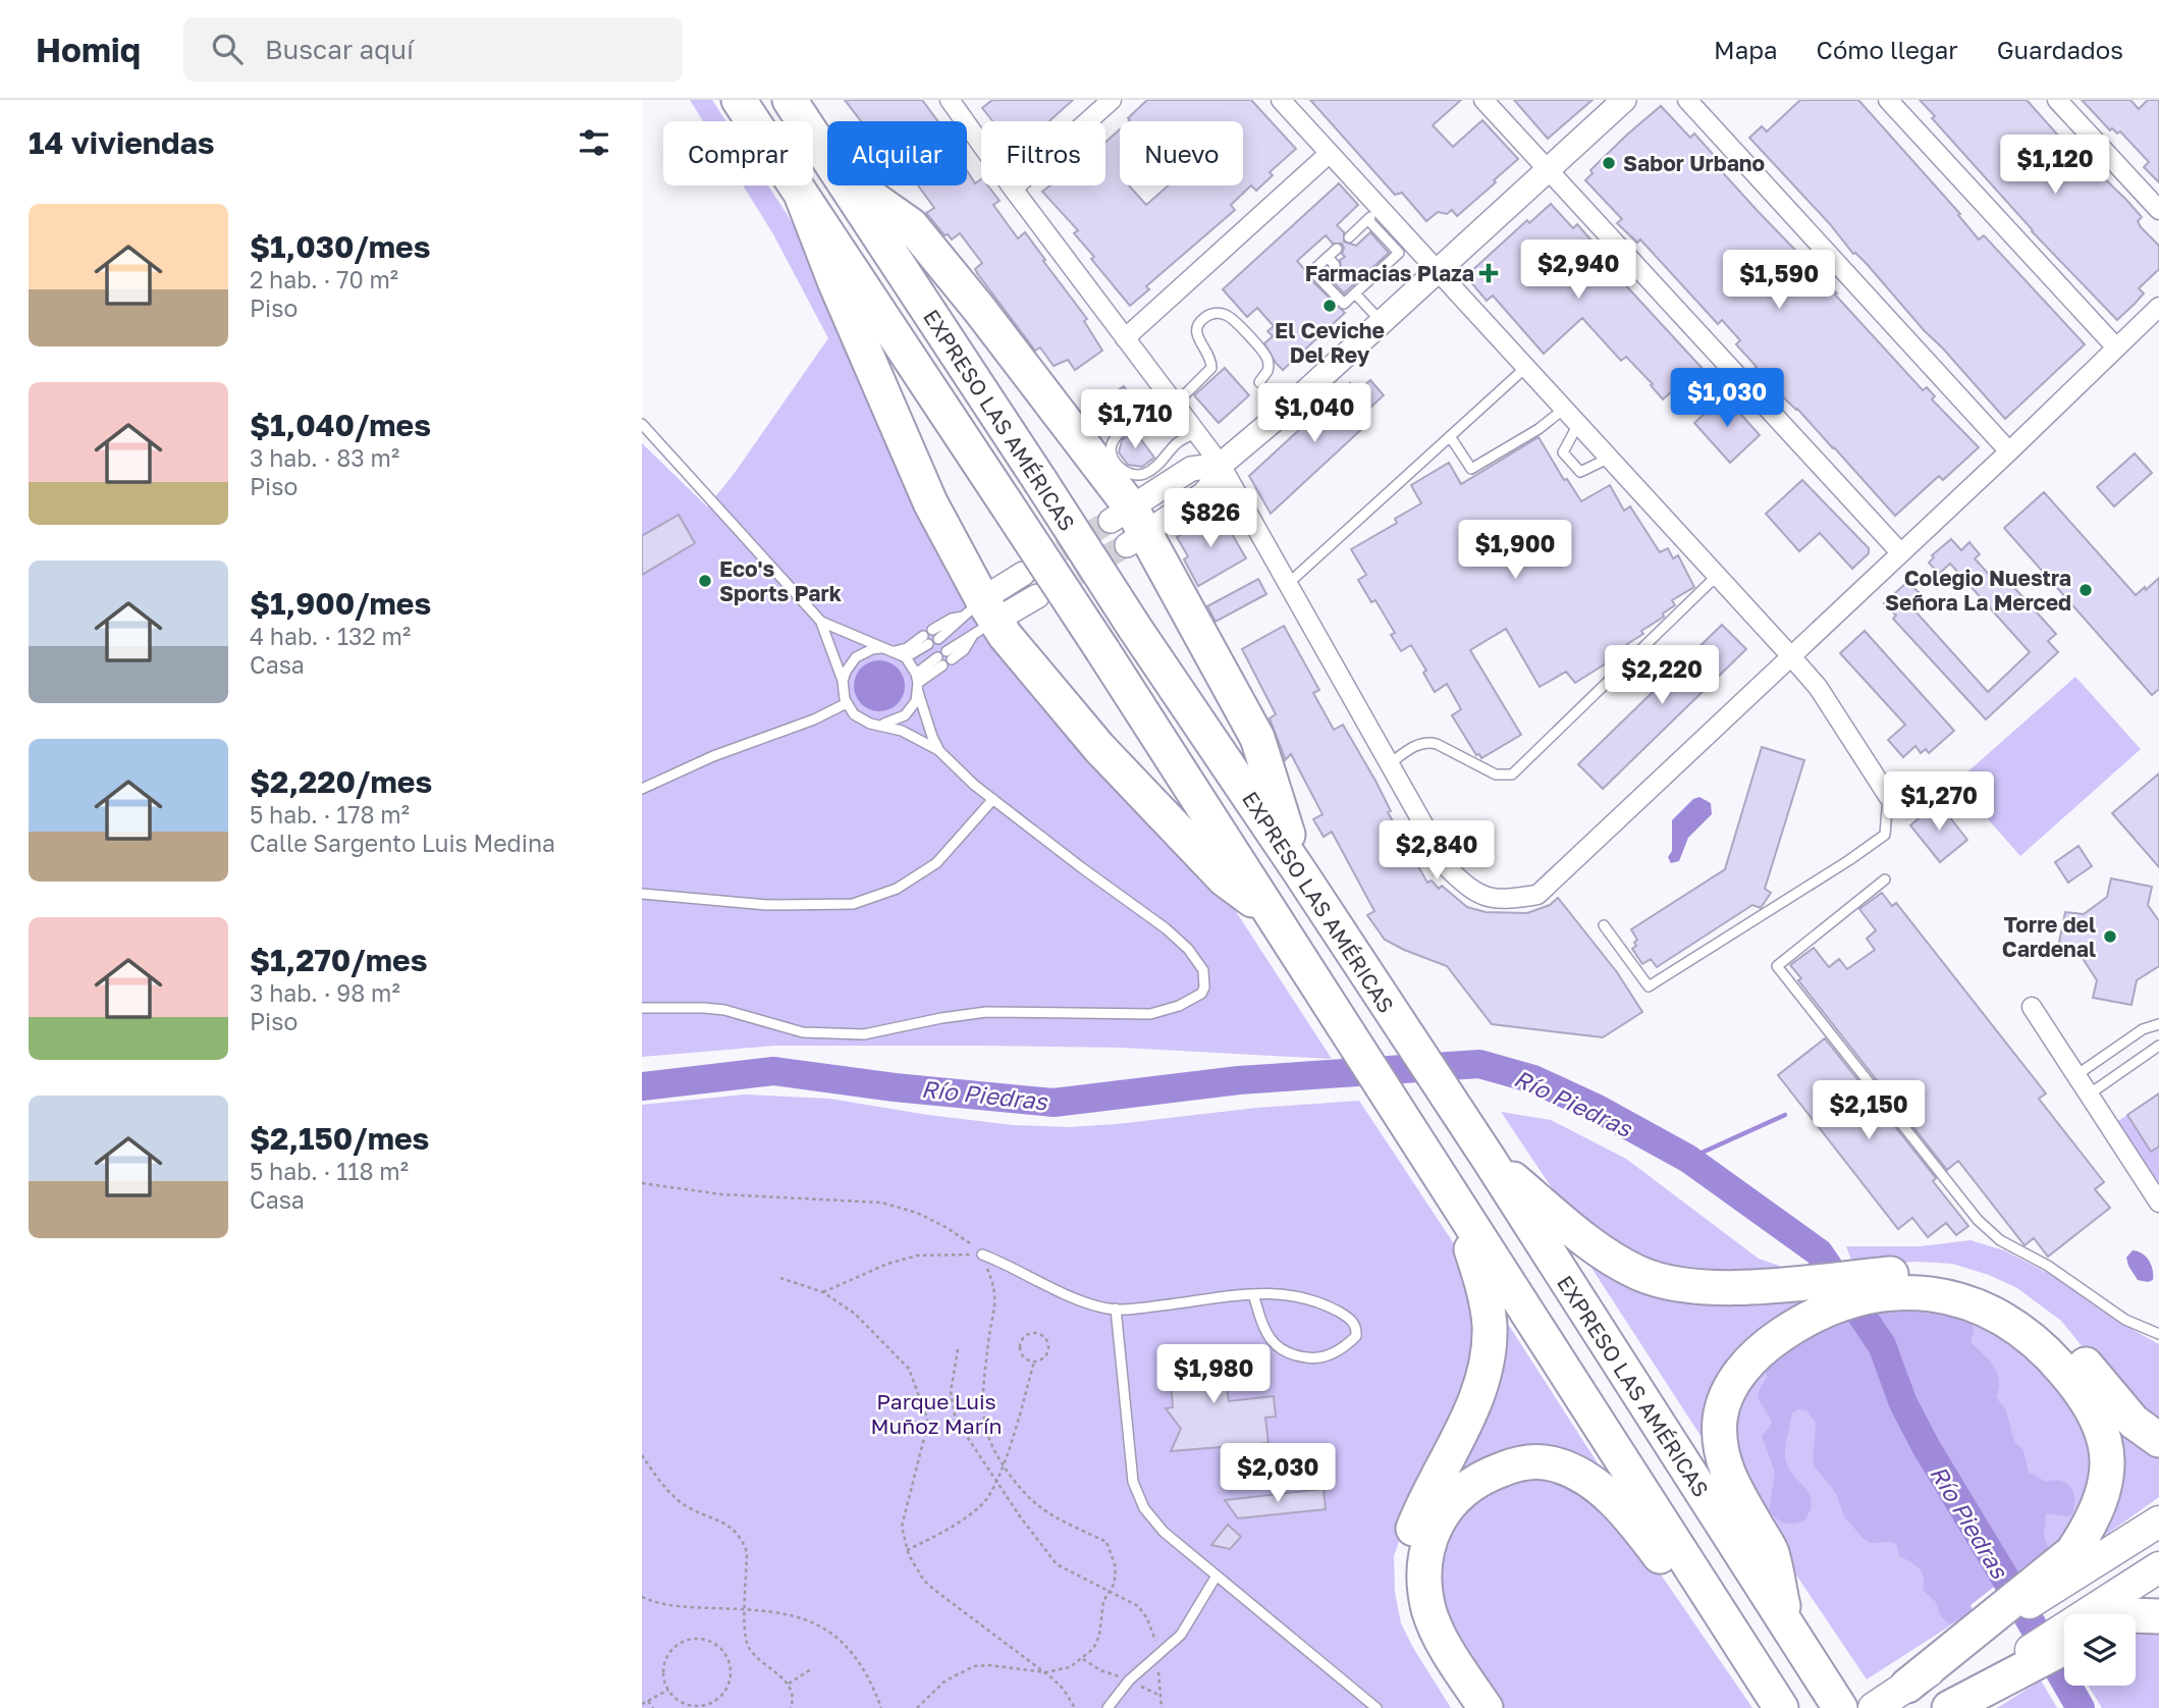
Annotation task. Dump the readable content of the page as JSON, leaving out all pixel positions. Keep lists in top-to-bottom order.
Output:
{
  "streets": {
    "highway": ["EXPRESO LAS AMÉRICAS"]
  },
  "water": ["Río Piedras"],
  "parks": ["Parque Luis Muñoz Marín"],
  "places": {
    "other": [
      "Sabor Urbano",
      "El Ceviche Del Rey",
      "Eco's Sports Park",
      "Colegio Nuestra Señora La Merced",
      "Torre del Cardenal"
    ],
    "health": ["Farmacias Plaza"]
  },
  "page": {
    "header": "Homiq",
    "search": "Buscar aquí",
    "nav": ["Mapa", "Cómo llegar", "Guardados"],
    "heading": "14 viviendas",
    "chip": [
      "Comprar",
      "Alquilar",
      "Filtros",
      "Nuevo"
    ],
    "price": [
      "$1,120",
      "$2,940",
      "$1,590",
      "$1,030",
      "$1,040",
      "$1,710",
      "$826",
      "$1,900",
      "$2,220",
      "$1,270",
      "$2,840",
      "$2,150",
      "$1,980",
      "$2,030"
    ],
    "list": [
      {
        "name": "$1,030/mes",
        "note": "2 hab. · 70 m² · Piso"
      },
      {
        "name": "$1,040/mes",
        "note": "3 hab. · 83 m² · Piso"
      },
      {
        "name": "$1,900/mes",
        "note": "4 hab. · 132 m² · Casa"
      },
      {
        "name": "$2,220/mes",
        "note": "5 hab. · 178 m² · Calle Sargento Luis Medina"
      },
      {
        "name": "$1,270/mes",
        "note": "3 hab. · 98 m² · Piso"
      },
      {
        "name": "$2,150/mes",
        "note": "5 hab. · 118 m² · Casa"
      }
    ]
  }
}
